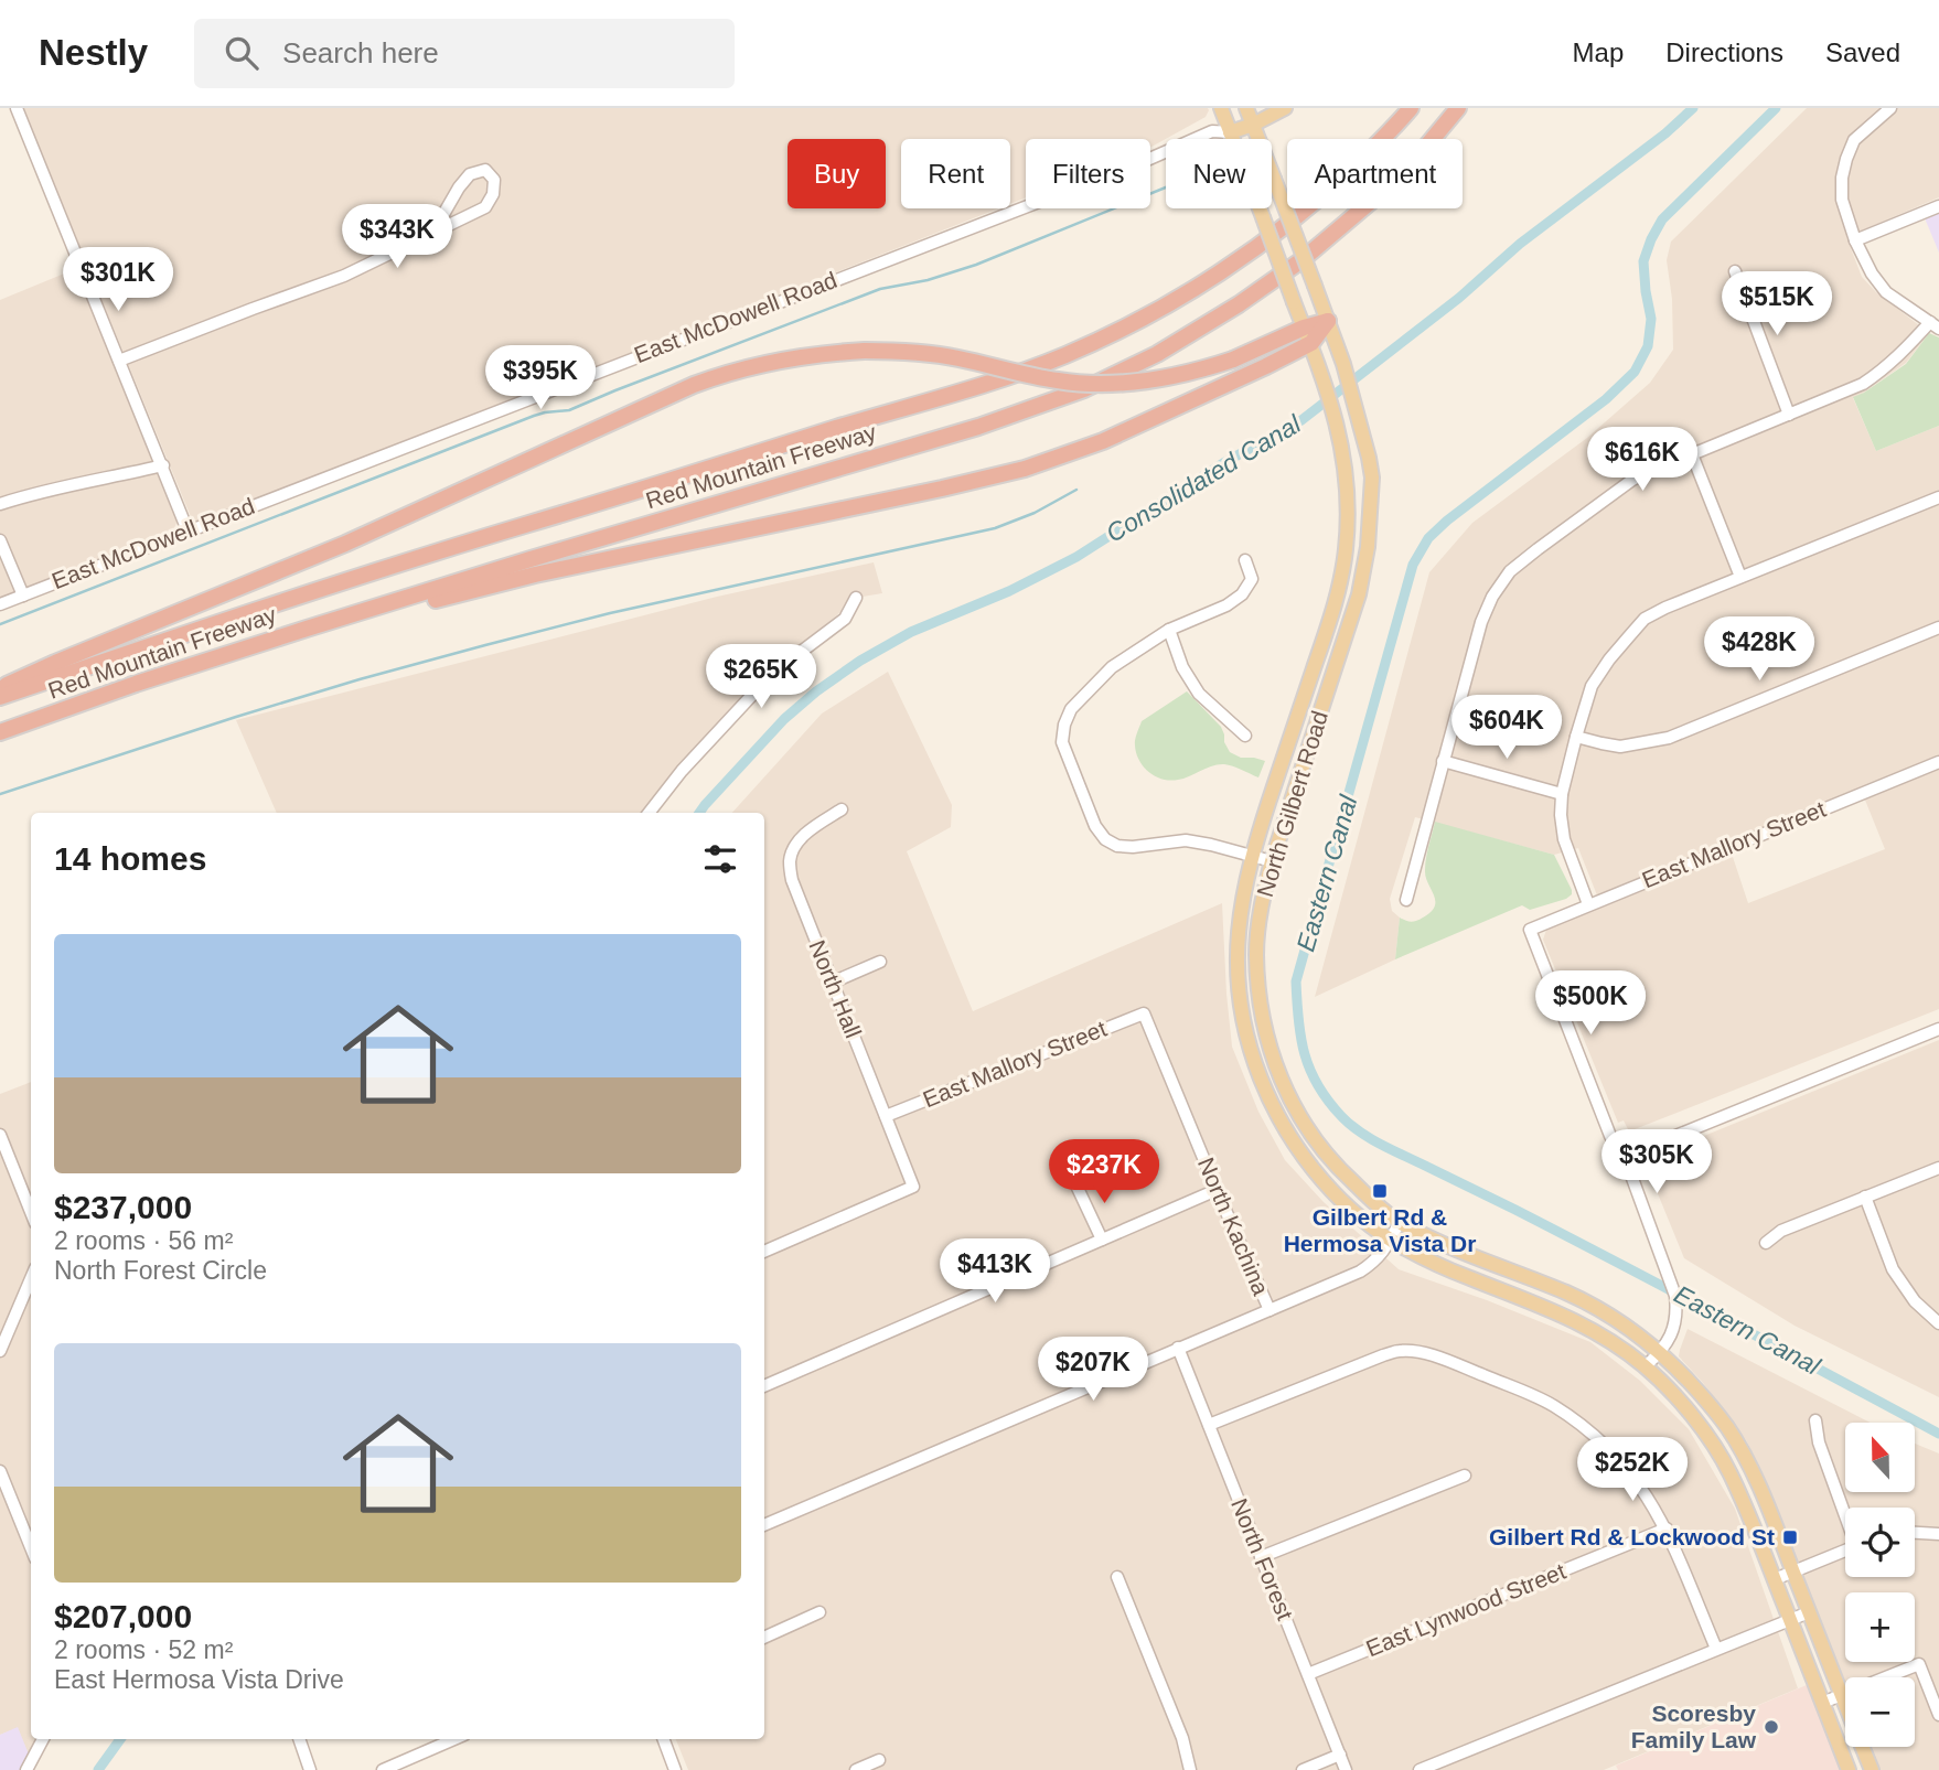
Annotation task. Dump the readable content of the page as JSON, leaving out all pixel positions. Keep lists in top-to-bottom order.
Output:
{
  "streets": {
    "highway": ["Red Mountain Freeway"],
    "main road": ["East McDowell Road", "North Gilbert Road"],
    "street": [
      "East Mallory Street",
      "North Hall",
      "North Kachina",
      "North Forest",
      "East Lynwood Street"
    ]
  },
  "crossings": [
    ["East McDowell Road", "North Gilbert Road"],
    ["East Mallory Street", "North Hall"],
    ["East Mallory Street", "North Kachina"],
    ["North Forest", "East Lynwood Street"]
  ],
  "water": ["Consolidated Canal", "Eastern Canal"],
  "places": {
    "transit": ["Gilbert Rd & Hermosa Vista Dr", "Gilbert Rd & Lockwood St"],
    "other": ["Scoresby Family Law"]
  },
  "north": "top",
  "page": {
    "header": "Nestly",
    "search": "Search here",
    "nav": ["Map", "Directions", "Saved"],
    "chip": [
      "Buy",
      "Rent",
      "Filters",
      "New",
      "Apartment"
    ],
    "price": [
      "$343K",
      "$301K",
      "$515K",
      "$395K",
      "$616K",
      "$428K",
      "$265K",
      "$604K",
      "$500K",
      "$305K",
      "$237K",
      "$413K",
      "$207K",
      "$252K"
    ],
    "heading": "14 homes",
    "list": [
      {
        "name": "$237,000",
        "note": "2 rooms · 56 m² · North Forest Circle"
      },
      {
        "name": "$207,000",
        "note": "2 rooms · 52 m² · East Hermosa Vista Drive"
      }
    ],
    "map_buttons": ["+", "−"]
  }
}
